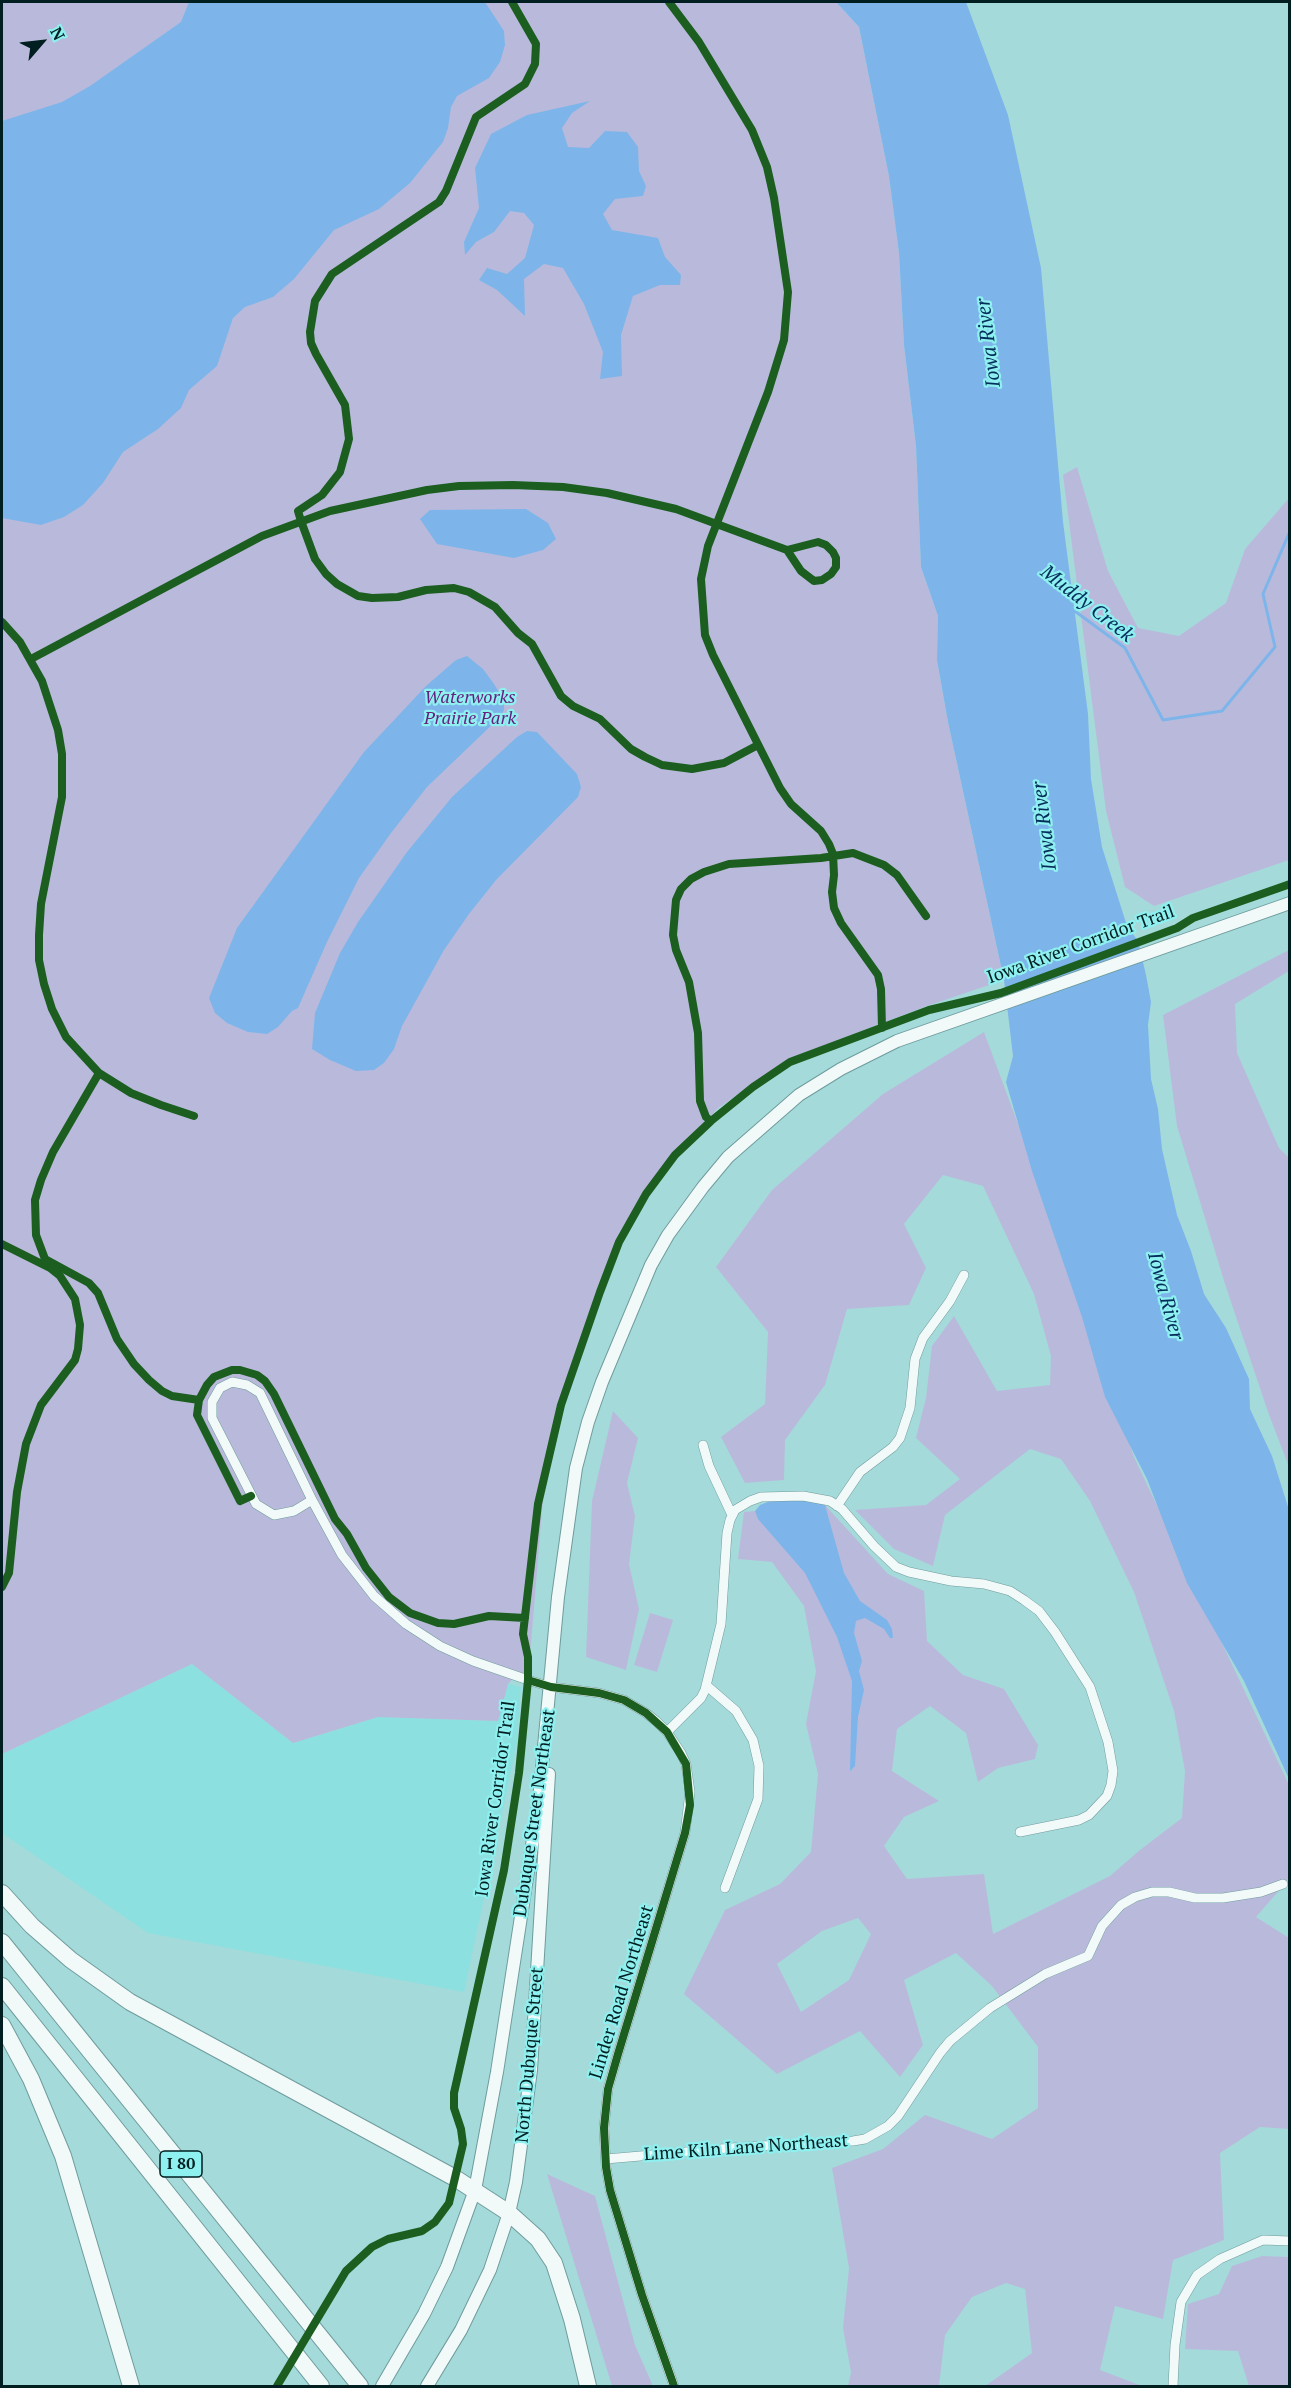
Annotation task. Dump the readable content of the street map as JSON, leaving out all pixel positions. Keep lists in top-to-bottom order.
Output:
{
  "streets": {
    "highway": ["I 80"],
    "main road": ["Dubuque Street Northeast", "North Dubuque Street"],
    "street": ["Linder Road Northeast", "Lime Kiln Lane Northeast"],
    "cycle path": ["Iowa River Corridor Trail"]
  },
  "crossings": [
    ["Dubuque Street Northeast", "Linder Road Northeast"],
    ["Dubuque Street Northeast", "North Dubuque Street"],
    ["Linder Road Northeast", "Lime Kiln Lane Northeast"]
  ],
  "water": ["Iowa River", "Muddy Creek"],
  "parks": ["Waterworks Prairie Park"],
  "north": "top right"
}
